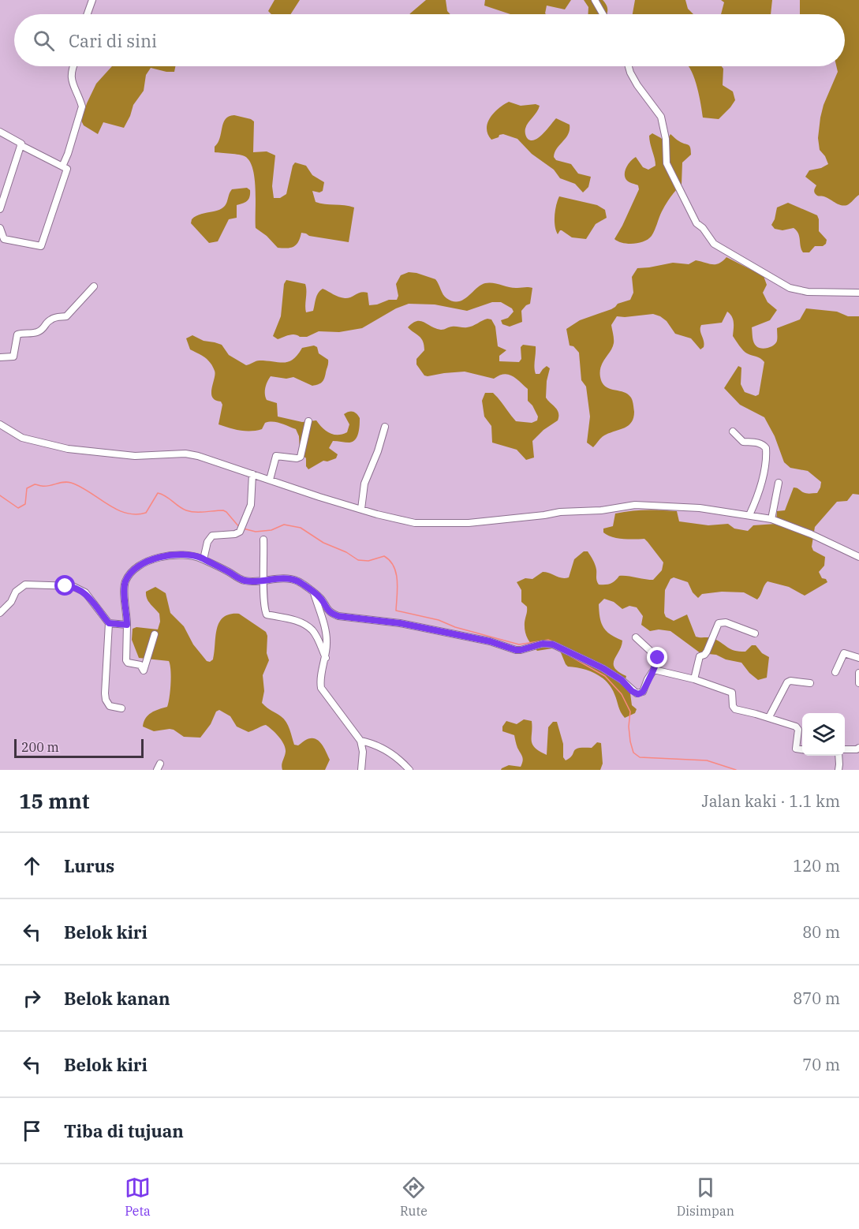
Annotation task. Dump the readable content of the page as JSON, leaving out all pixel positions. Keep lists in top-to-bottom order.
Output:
{
  "scale_bar": "200 m",
  "page": {
    "search": "Cari di sini",
    "scale": "200 m",
    "heading": ["15 mnt", "Jalan kaki · 1.1 km"],
    "list": [
      ["Lurus", "120 m"],
      ["Belok kiri", "80 m"],
      ["Belok kanan", "870 m"],
      ["Belok kiri", "70 m"],
      "Tiba di tujuan"
    ],
    "nav": ["Peta", "Rute", "Disimpan"]
  }
}
